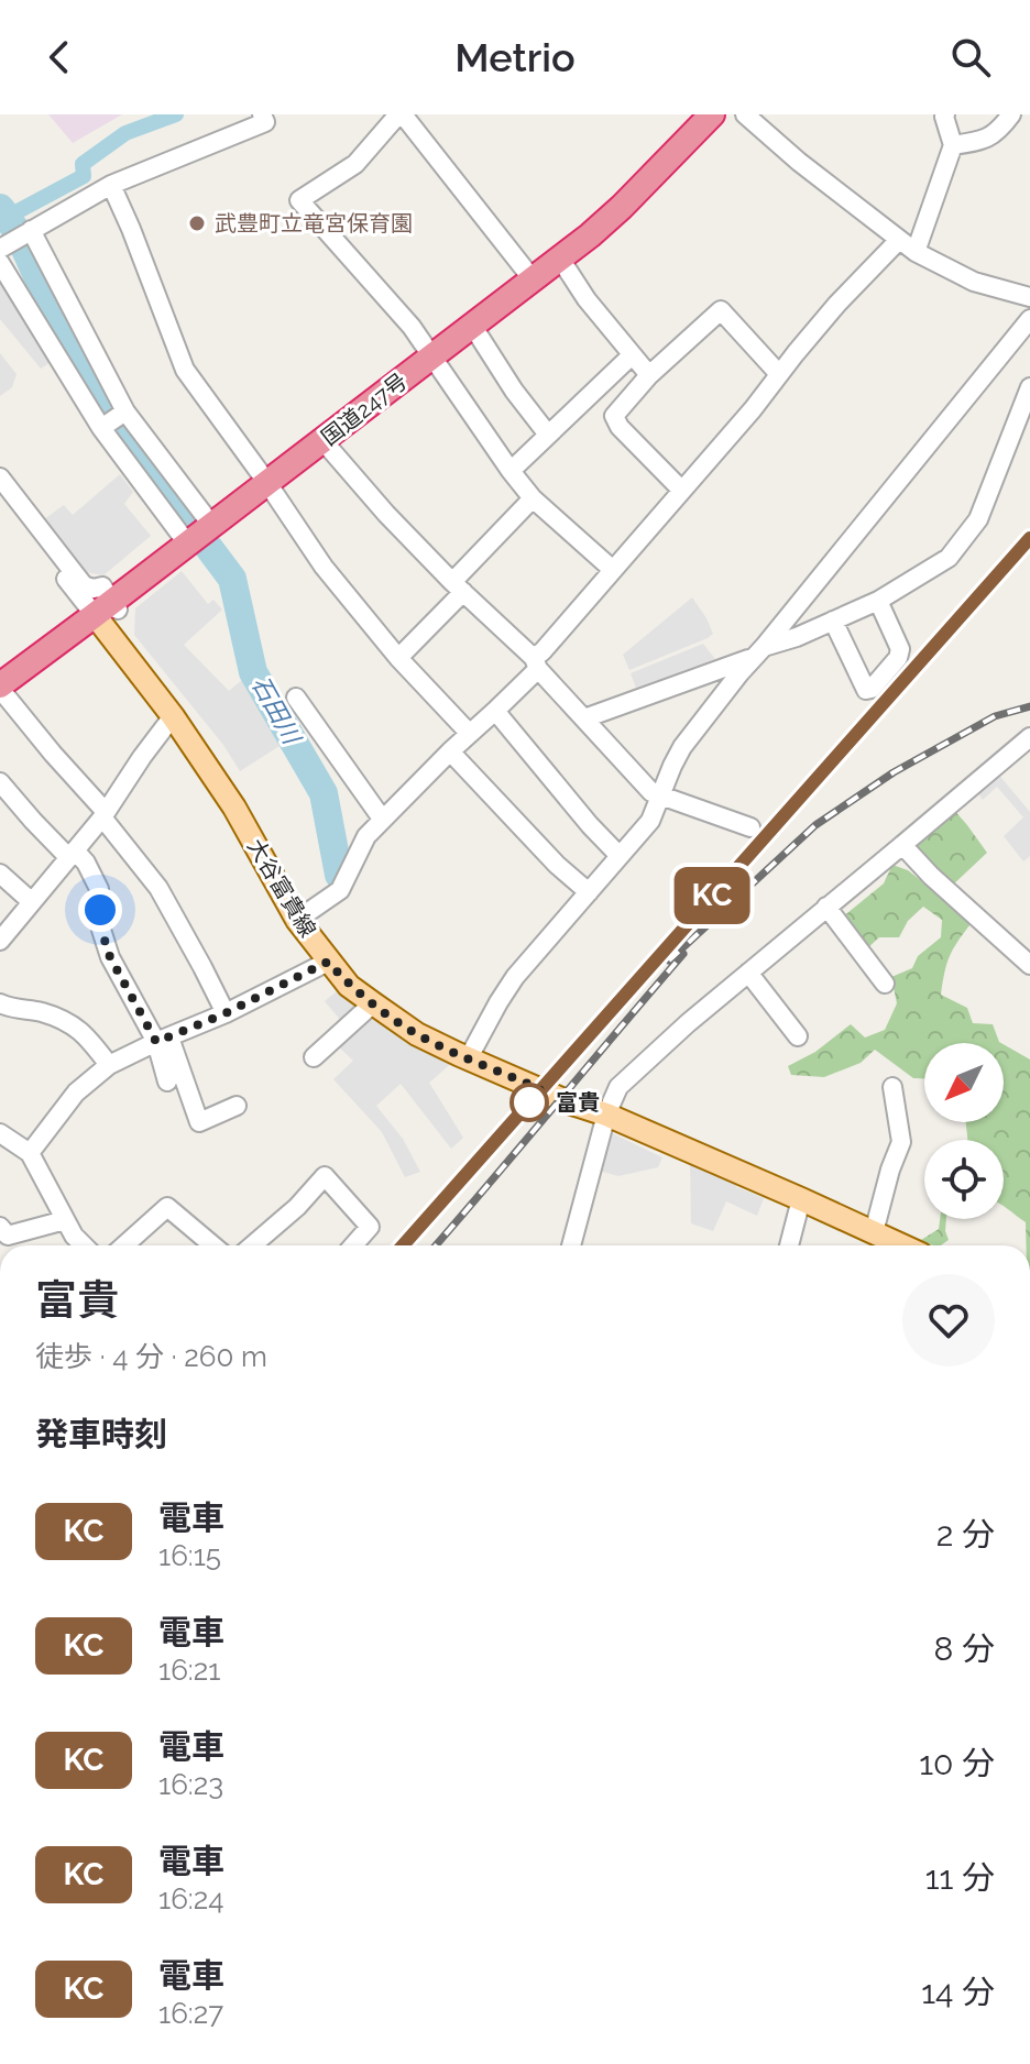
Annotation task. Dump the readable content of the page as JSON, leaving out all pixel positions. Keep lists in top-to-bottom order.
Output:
{
  "streets": {
    "highway": ["国道247号"],
    "main road": ["大谷富貴線"]
  },
  "crossings": [
    ["国道247号", "大谷富貴線"]
  ],
  "water": ["石田川"],
  "places": ["武豊町立竜宮保育園", "富貴"],
  "north": "bottom left",
  "page": {
    "header": "Metrio",
    "on_map": "KC",
    "heading": [
      ["富貴", "徒歩 · 4 分 · 260 m"],
      "発車時刻"
    ],
    "list": [
      {
        "mark": "KC",
        "name": "電車",
        "note": "16:15",
        "value": "2 分"
      },
      {
        "mark": "KC",
        "name": "電車",
        "note": "16:21",
        "value": "8 分"
      },
      {
        "mark": "KC",
        "name": "電車",
        "note": "16:23",
        "value": "10 分"
      },
      {
        "mark": "KC",
        "name": "電車",
        "note": "16:24",
        "value": "11 分"
      },
      {
        "mark": "KC",
        "name": "電車",
        "note": "16:27",
        "value": "14 分"
      }
    ]
  }
}
